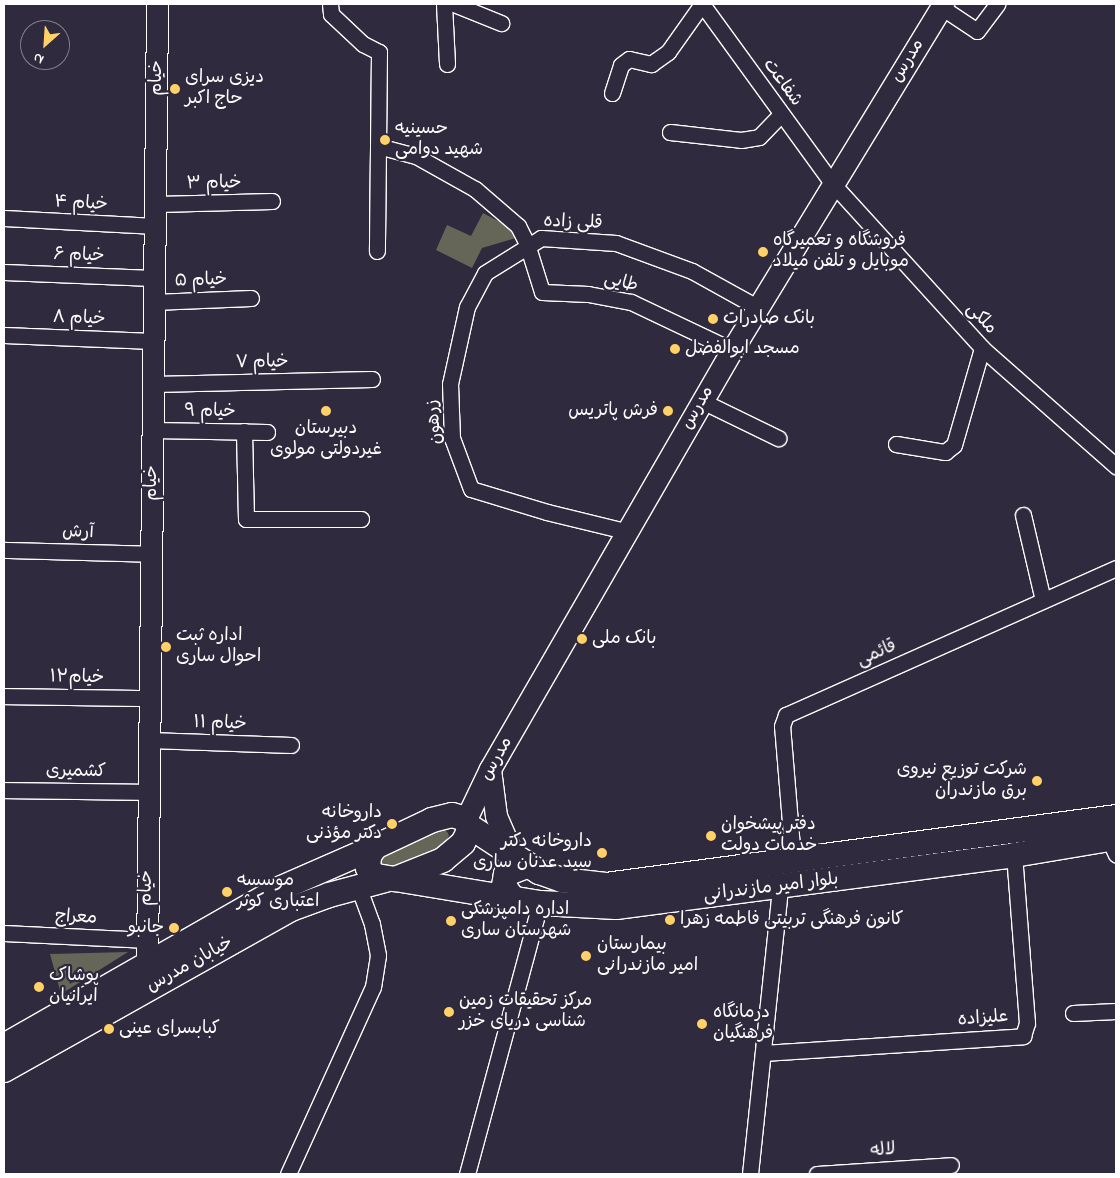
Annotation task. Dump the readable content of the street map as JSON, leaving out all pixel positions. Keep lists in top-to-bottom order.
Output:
{
  "streets": {
    "main road": [
      "مدرس",
      "خیام",
      "بلوار امیر مازندرانی",
      "خیابان مدرس"
    ],
    "street": [
      "شفاعت",
      "خیام ۳",
      "خیام ۴",
      "قلی زاده",
      "خیام ۶",
      "خیام ۵",
      "طایی",
      "خیام ۸",
      "ملکی",
      "خیام ۷",
      "خیام ۹",
      "زرهون",
      "آرش",
      "قائمی",
      "خیام۱۲",
      "خیام ۱۱",
      "کشمیری",
      "معراج",
      "علیزاده",
      "لاله"
    ]
  },
  "crossings": [
    ["مدرس", "شفاعت"],
    ["مدرس", "قلی زاده"],
    ["مدرس", "طایی"],
    ["مدرس", "ملکی"],
    ["مدرس", "زرهون"],
    ["مدرس", "بلوار امیر مازندرانی"],
    ["مدرس", "خیابان مدرس"],
    ["خیام", "خیام ۳"],
    ["خیام", "خیام ۴"],
    ["خیام", "خیام ۶"],
    ["خیام", "خیام ۵"],
    ["خیام", "خیام ۸"],
    ["خیام", "خیام ۷"],
    ["خیام", "خیام ۹"],
    ["خیام", "آرش"],
    ["خیام", "خیام۱۲"],
    ["خیام", "خیام ۱۱"],
    ["خیام", "کشمیری"],
    ["خیام", "معراج"],
    ["خیام", "خیابان مدرس"],
    ["شفاعت", "ملکی"],
    ["قلی زاده", "طایی"],
    ["قلی زاده", "زرهون"],
    ["طایی", "زرهون"],
    ["قائمی", "بلوار امیر مازندرانی"],
    ["بلوار امیر مازندرانی", "خیابان مدرس"],
    ["بلوار امیر مازندرانی", "علیزاده"],
    ["معراج", "خیابان مدرس"]
  ],
  "places": [
    "دیزی سرای حاج اکبر",
    "حسینیه شهید دوامی",
    "فروشگاه و تعمیرگاه موبایل و تلفن میلاد",
    "بانک صادرات",
    "مسجد ابوالفضل",
    "دبیرستان غیردولتی مولوی",
    "فرش پاتریس",
    "بانک ملی",
    "اداره ثبت احوال ساری",
    "شرکت توزیع نیروی برق مازندران",
    "داروخانه دکتر مؤذنی",
    "دفتر پیشخوان خدمات دولت",
    "داروخانه دکتر سید عدنان ساری",
    "موسسه اعتباری کوثر",
    "کانون فرهنگی تربیتی فاطمه زهرا",
    "اداره دامپزشکی شهرستان ساری",
    "جانبو",
    "بیمارستان امیر مازندرانی",
    "پوشاک ایرانیان",
    "مرکز تحقیقات زمین شناسی دریای خزر",
    "درمانگاه فرهنگیان",
    "کبابسرای عینی"
  ],
  "north": "bottom left"
}
